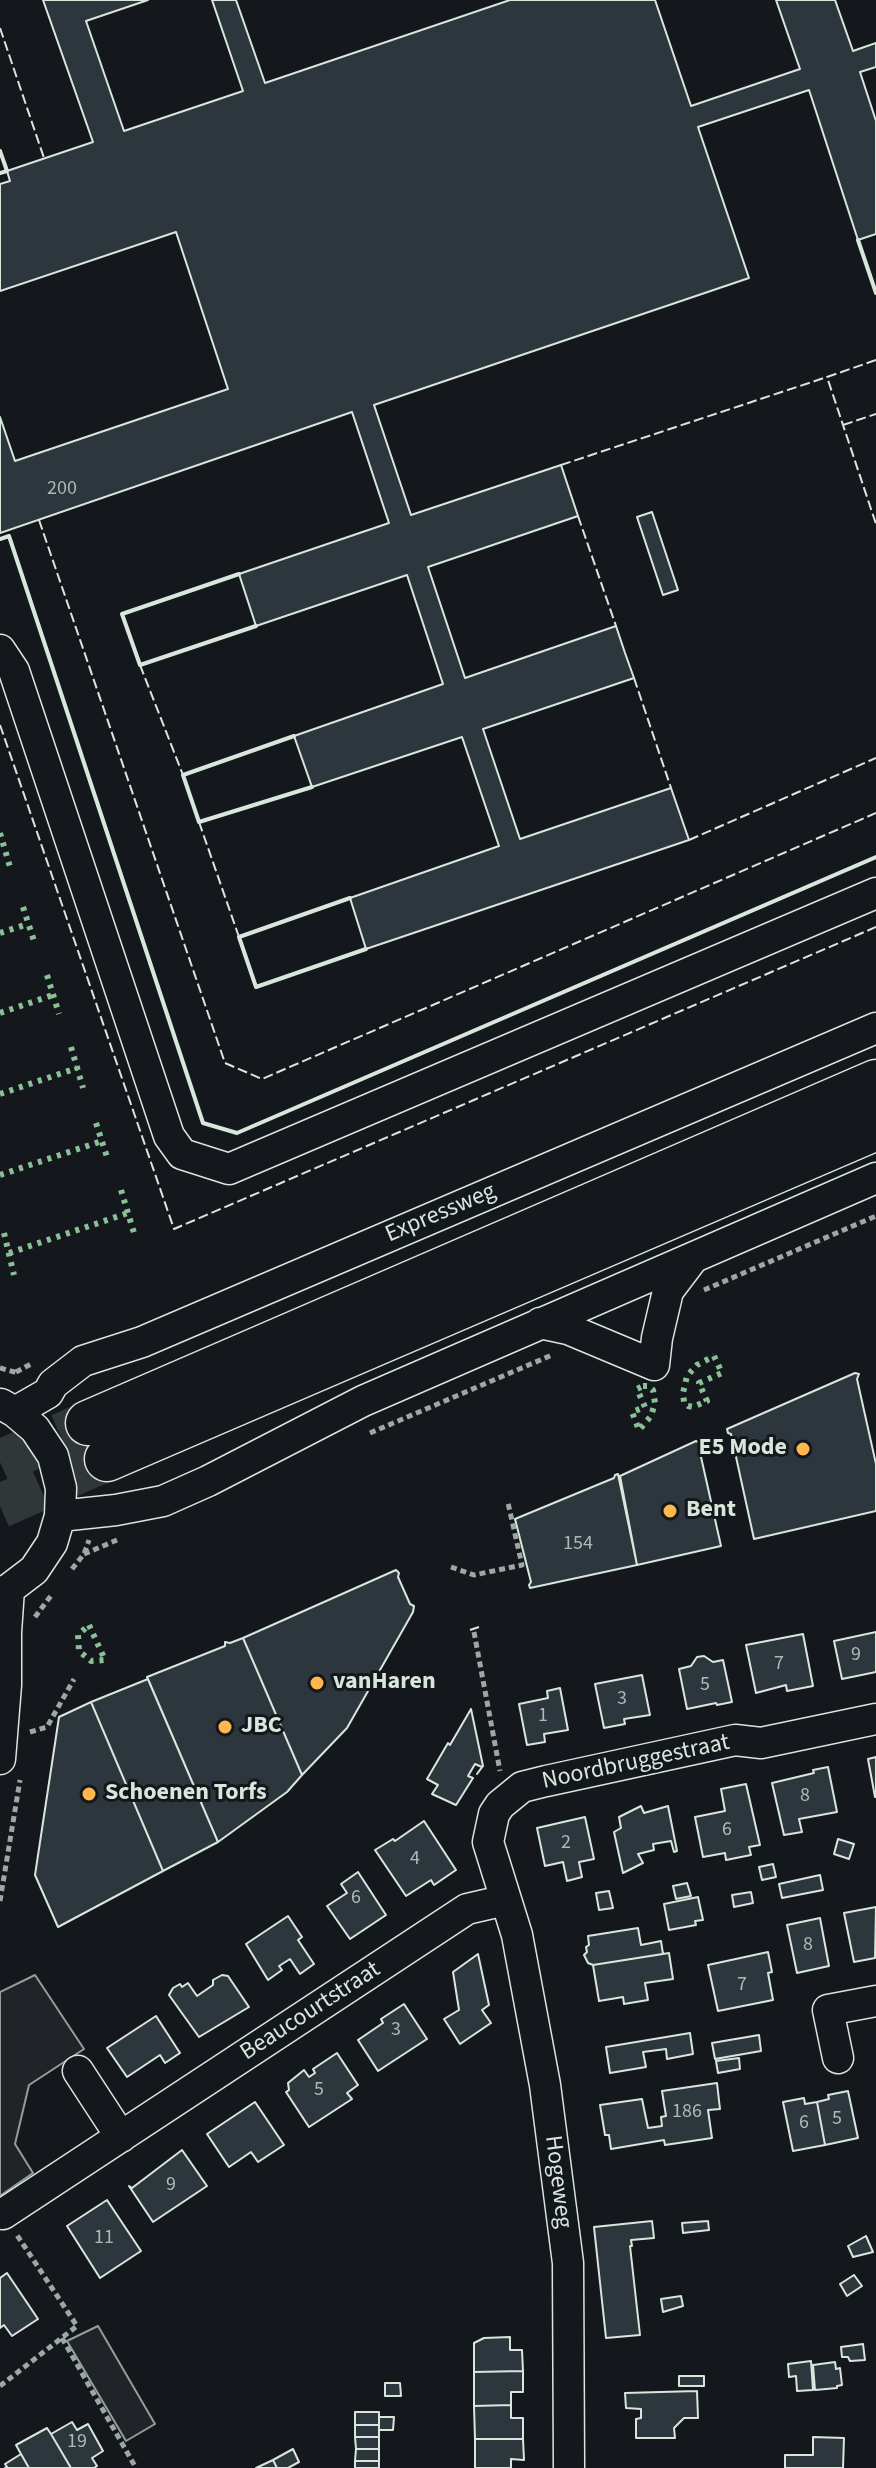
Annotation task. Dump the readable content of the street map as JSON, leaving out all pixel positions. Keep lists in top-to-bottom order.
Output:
{
  "streets": {
    "street": [
      "Expressweg",
      "Noordbruggestraat",
      "Beaucourtstraat",
      "Hogeweg"
    ]
  },
  "crossings": [
    ["Beaucourtstraat", "Hogeweg"]
  ],
  "places": [
    "E5 Mode",
    "Bent",
    "vanHaren",
    "JBC",
    "Schoenen Torfs"
  ],
  "house_numbers": [
    "200",
    "154",
    "9",
    "7",
    "5",
    "3",
    "1",
    "8",
    "6",
    "2",
    "4",
    "6",
    "8",
    "7",
    "3",
    "5",
    "186",
    "5",
    "6",
    "9",
    "11",
    "19"
  ]
}
